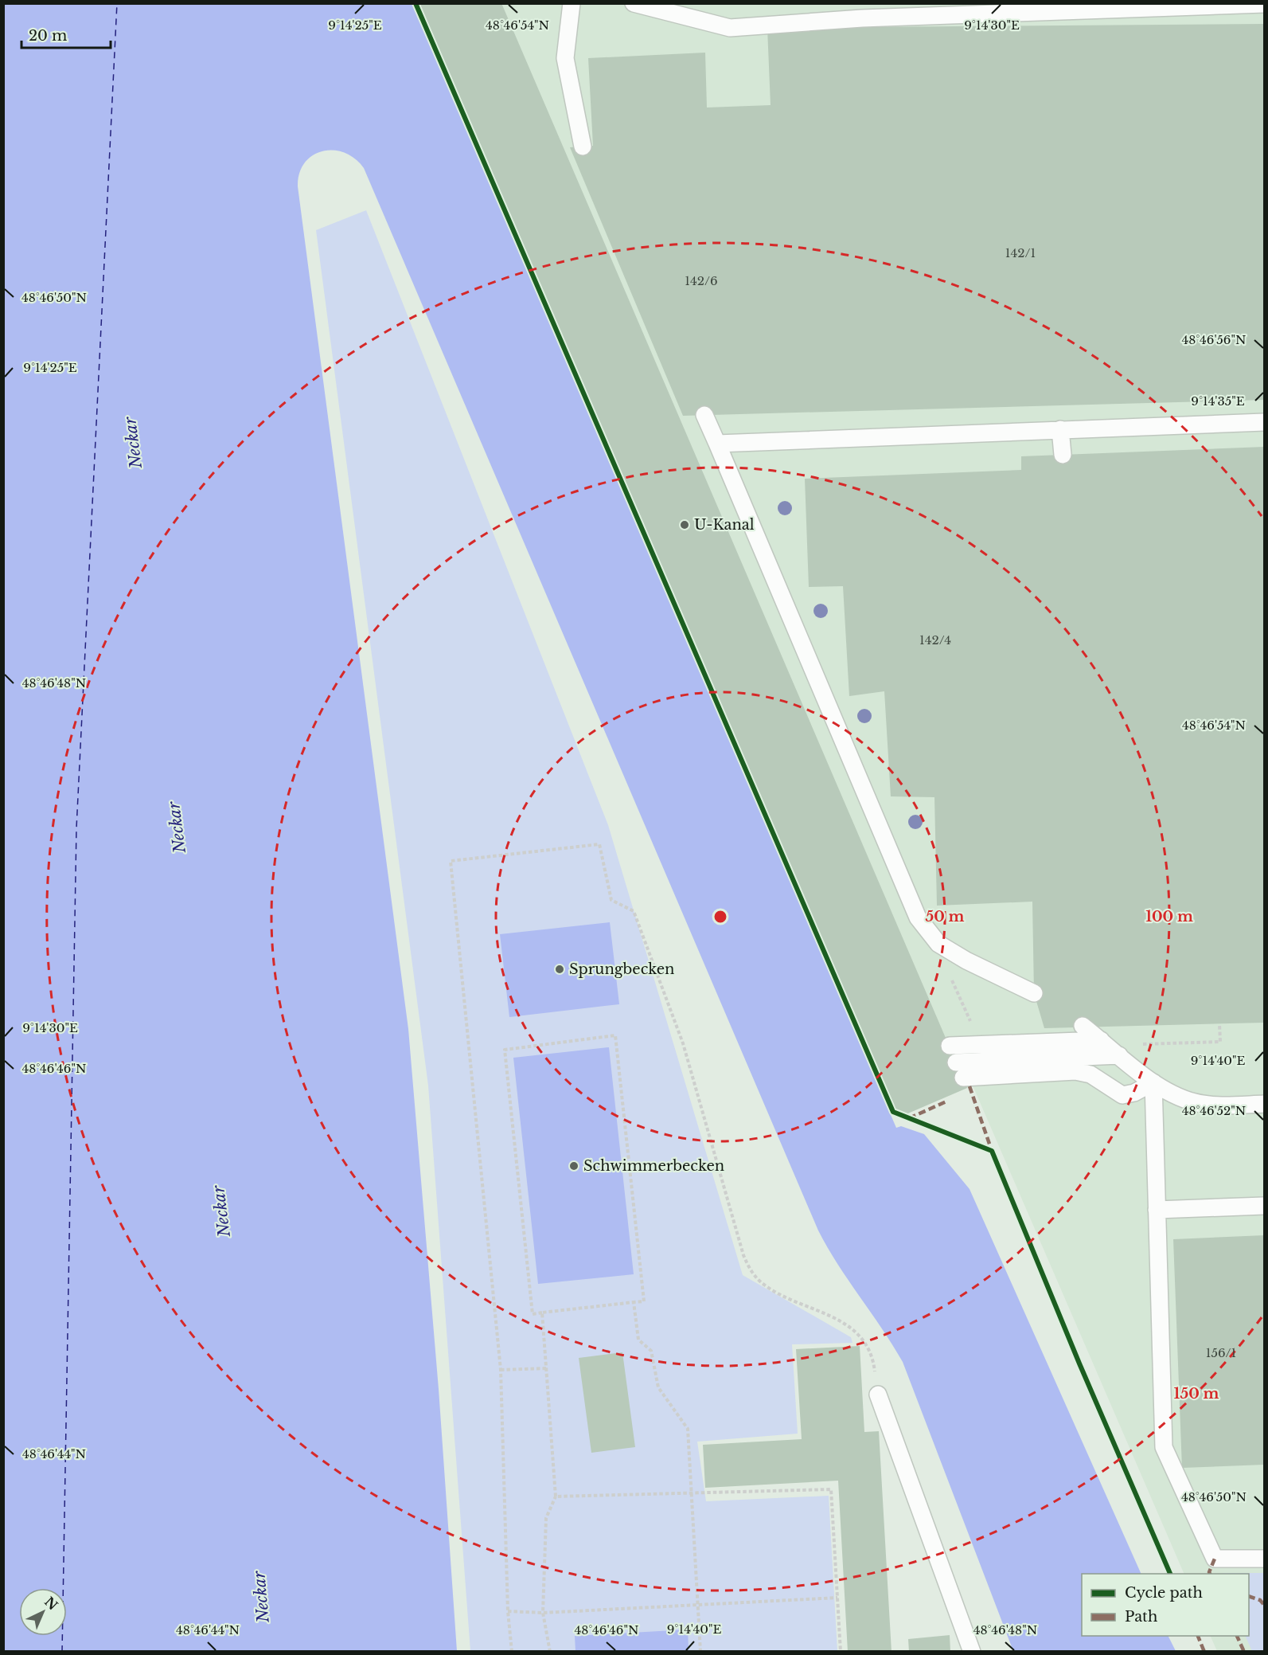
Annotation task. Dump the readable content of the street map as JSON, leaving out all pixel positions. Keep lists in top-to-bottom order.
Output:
{
  "water": ["Neckar"],
  "places": ["U-Kanal", "Sprungbecken", "Schwimmerbecken"],
  "house_numbers": [
    "142/1",
    "142/6",
    "142/4",
    "156/1"
  ],
  "legend": ["Cycle path", "Path"],
  "scale_bar": "20 m",
  "north": "top right",
  "coordinates": [
    "48°46'54\"N",
    "9°14'25\"E",
    "9°14'30\"E",
    "48°46'50\"N",
    "48°46'56\"N",
    "9°14'35\"E",
    "48°46'48\"N",
    "9°14'40\"E",
    "48°46'46\"N",
    "48°46'52\"N",
    "48°46'44\"N"
  ],
  "rings": ["50 m", "100 m", "150 m"]
}
